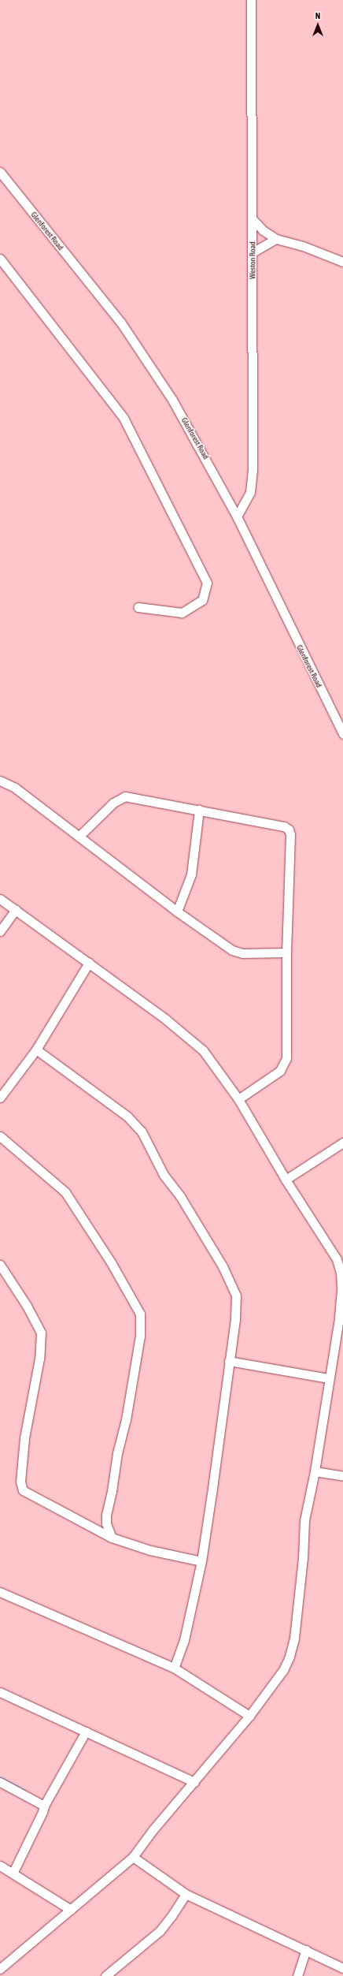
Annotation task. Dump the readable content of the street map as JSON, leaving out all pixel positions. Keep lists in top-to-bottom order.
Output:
{
  "streets": {
    "street": ["Glenforest Road", "Weston Road"]
  },
  "crossings": [
    ["Glenforest Road", "Weston Road"]
  ],
  "north": "top"
}
